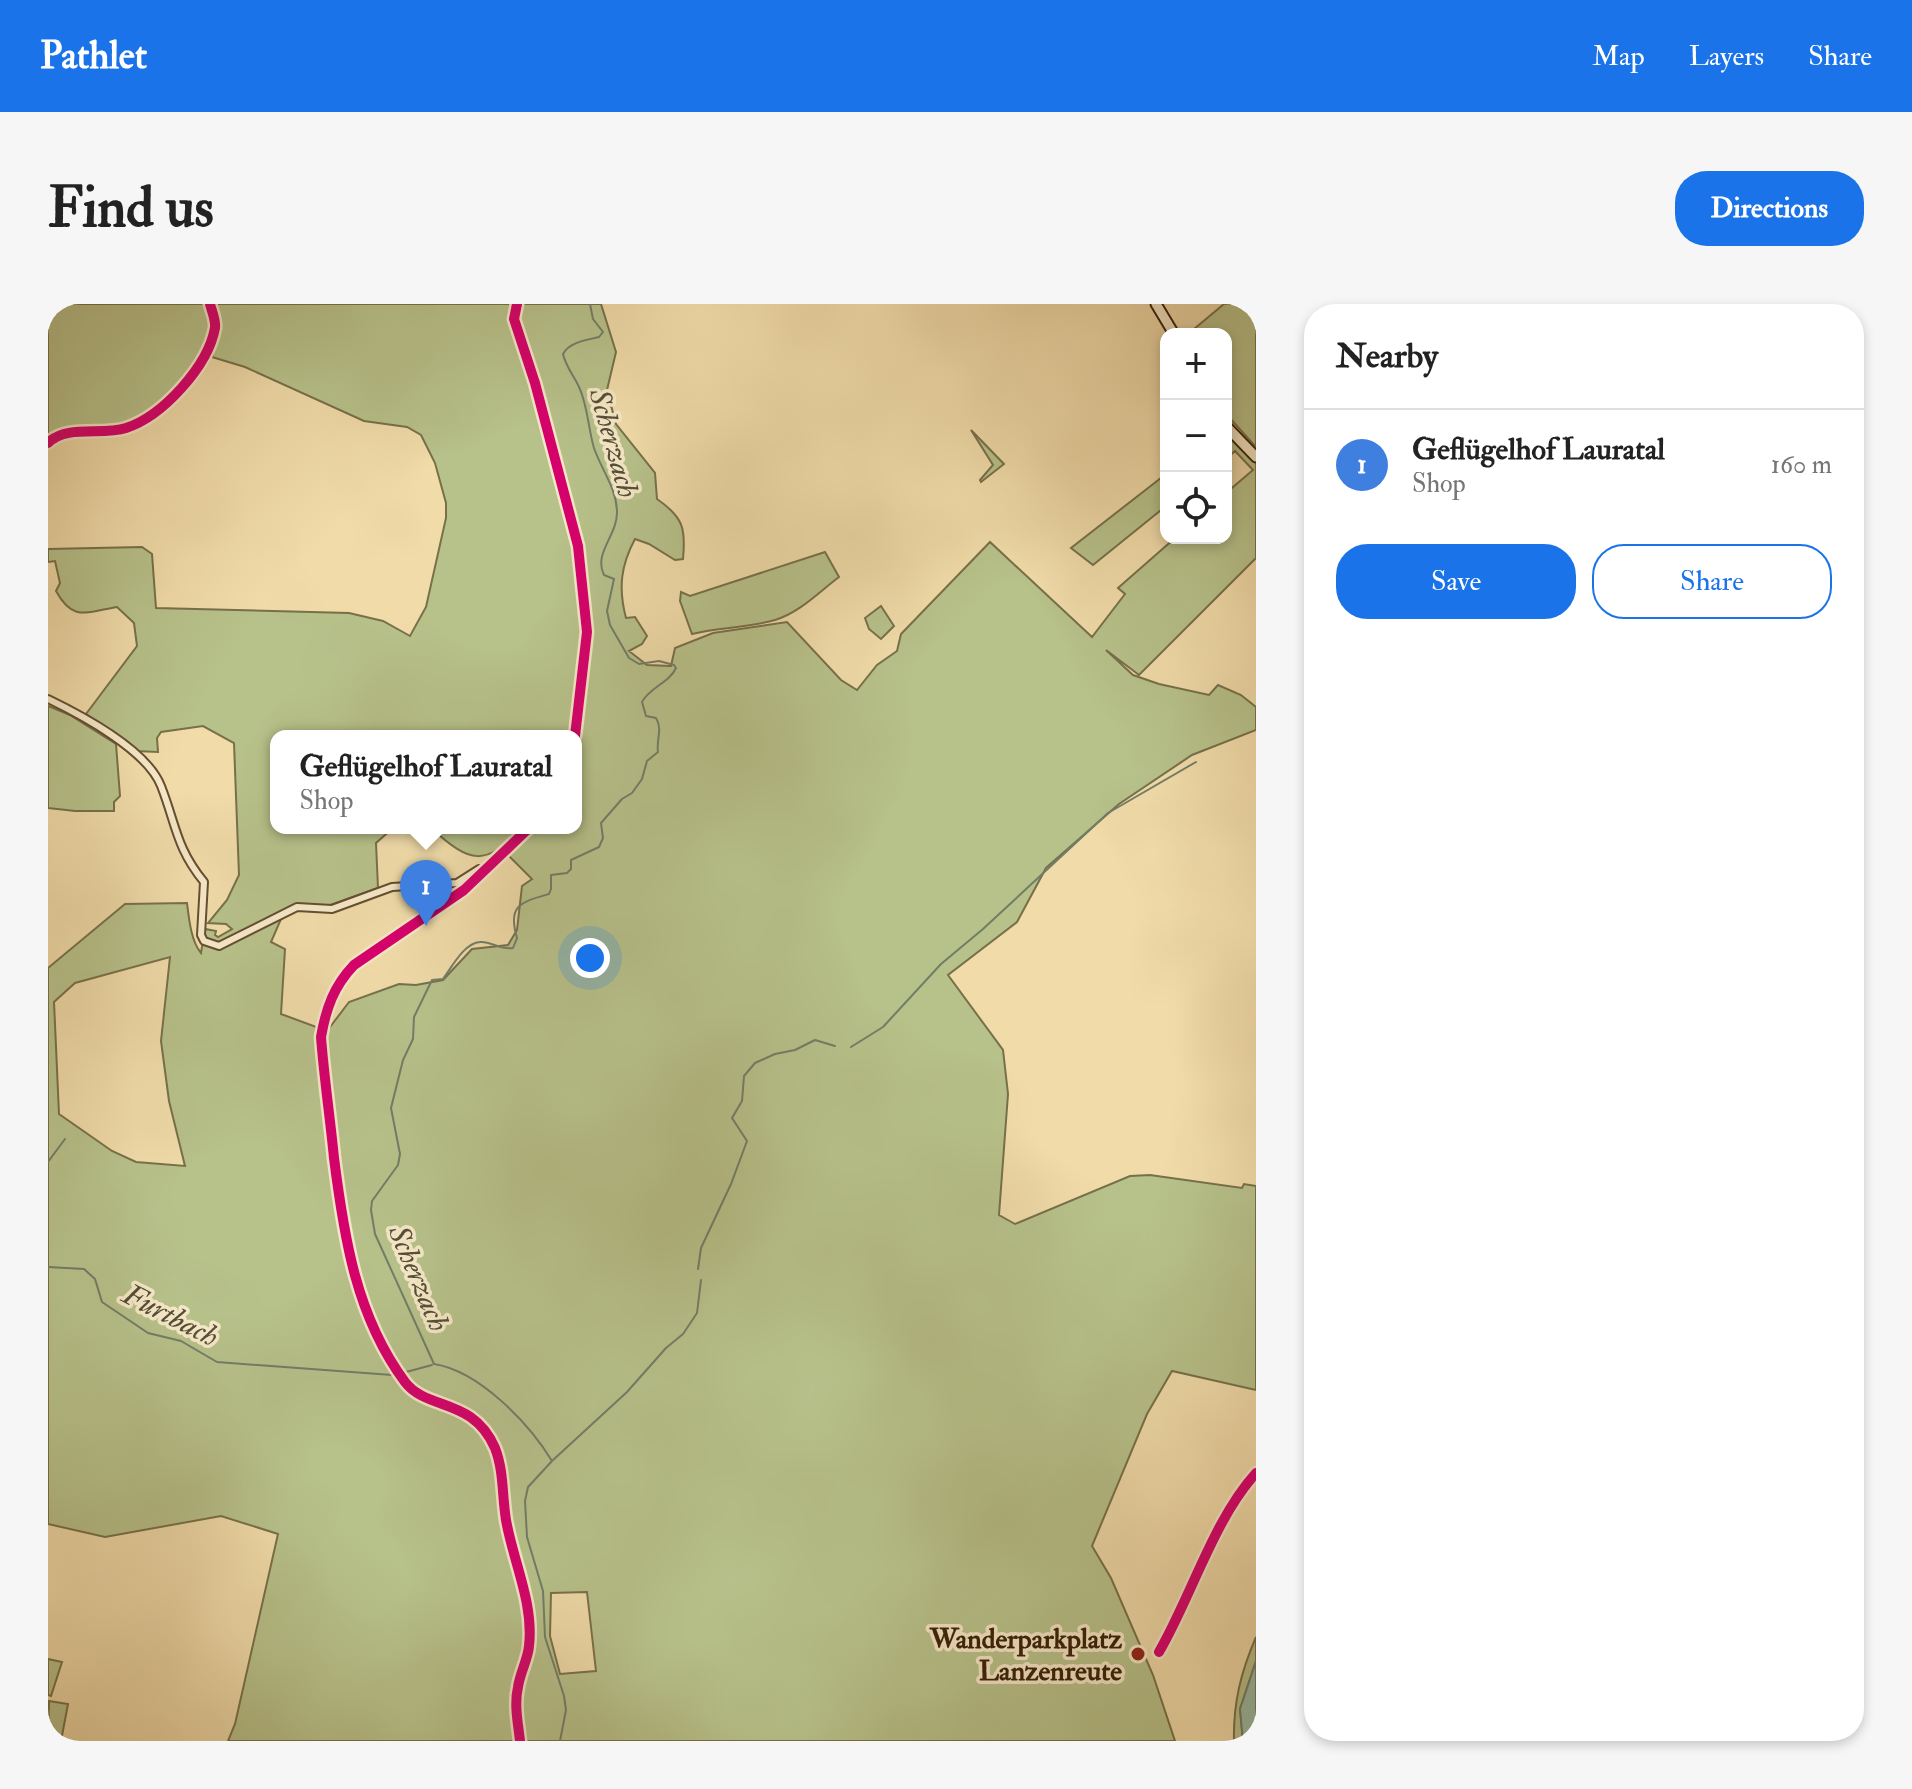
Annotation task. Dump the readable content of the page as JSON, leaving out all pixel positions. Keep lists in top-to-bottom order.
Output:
{
  "water": ["Scherzach", "Furtbach"],
  "places": ["Wanderparkplatz Lanzenreute"],
  "page": {
    "header": "Pathlet",
    "nav": ["Map", "Layers", "Share"],
    "buttons": [
      "Directions",
      ["Save", "Share"]
    ],
    "title": "Find us",
    "heading": "Nearby",
    "map_buttons": ["+", "−"],
    "list": [
      {
        "mark": "1",
        "name": "Geflügelhof Lauratal",
        "note": "Shop",
        "value": "160 m"
      }
    ],
    "popup": ["Geflügelhof Lauratal", "Shop"],
    "pins": "1"
  }
}
